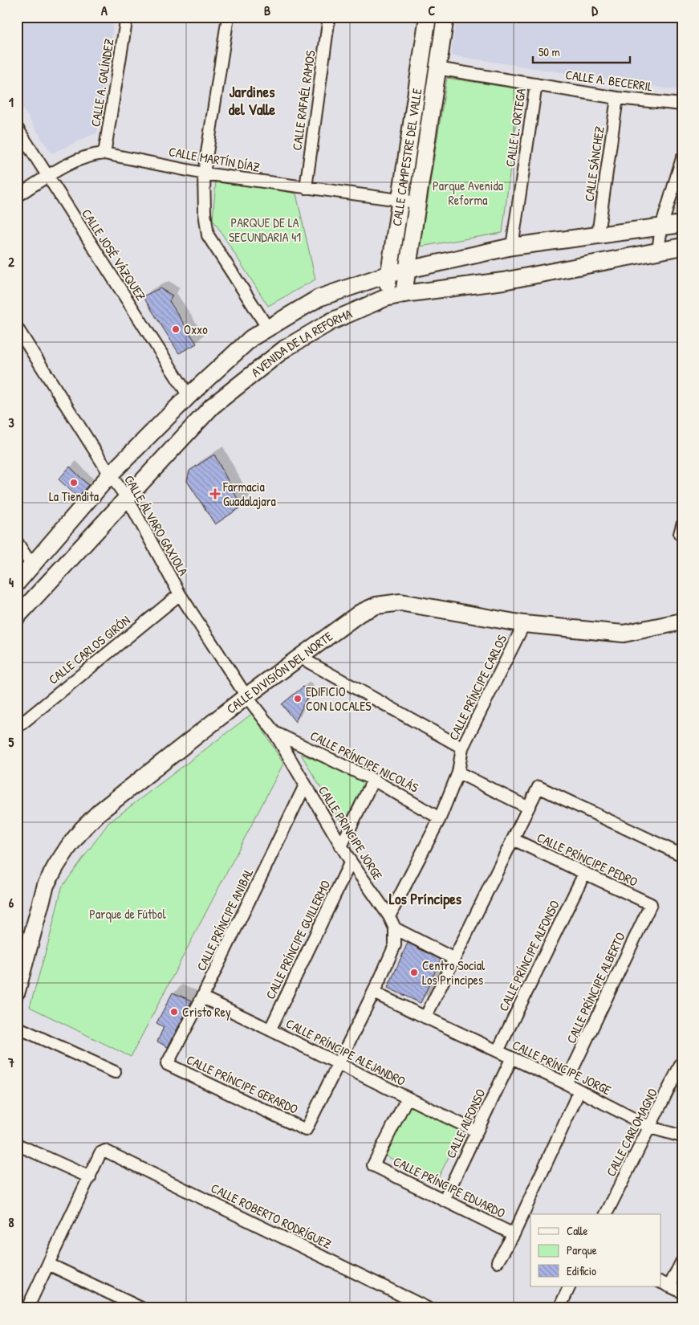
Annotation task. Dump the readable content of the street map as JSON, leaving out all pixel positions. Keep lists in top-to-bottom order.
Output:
{
  "streets": {
    "main road": ["CALLE CAMPESTRE DEL VALLE", "AVENIDA DE LA REFORMA", "CALLE DIVISIÓN DEL NORTE"],
    "street": [
      "CALLE A. BECERRIL",
      "CALLE A. GALÍNDEZ",
      "CALLE RAFAÉL RAMOS",
      "CALLE L. ORTEGA",
      "CALLE MARTÍN DÍAZ",
      "CALLE SÁNCHEZ",
      "CALLE JOSÉ VÁZQUEZ",
      "CALLE ÁLVARO GAXIOLA",
      "CALLE CARLOS GIRÓN",
      "CALLE PRÍNCIPE CARLOS",
      "CALLE PRÍNCIPE NICOLÁS",
      "CALLE PRÍNCIPE JORGE",
      "CALLE PRÍNCIPE PEDRO",
      "CALLE PRÍNCIPE ANIBAL",
      "CALLE PRÍNCIPE GUILLERMO",
      "CALLE PRÍNCIPE ALFONSO",
      "CALLE PRÍNCIPE ALBERTO",
      "CALLE PRÍNCIPE ALEJANDRO",
      "CALLE PRÍNCIPE GERARDO",
      "CALLE ALFONSO",
      "CALLE CARLOMAGNO",
      "CALLE PRÍNCIPE EDUARDO",
      "CALLE ROBERTO RODRÍGUEZ"
    ]
  },
  "crossings": [
    ["CALLE A. BECERRIL", "CALLE L. ORTEGA"],
    ["CALLE A. BECERRIL", "CALLE CAMPESTRE DEL VALLE"],
    ["CALLE A. BECERRIL", "CALLE SÁNCHEZ"],
    ["CALLE A. GALÍNDEZ", "CALLE MARTÍN DÍAZ"],
    ["CALLE RAFAÉL RAMOS", "CALLE MARTÍN DÍAZ"],
    ["CALLE L. ORTEGA", "AVENIDA DE LA REFORMA"],
    ["CALLE CAMPESTRE DEL VALLE", "CALLE MARTÍN DÍAZ"],
    ["CALLE CAMPESTRE DEL VALLE", "AVENIDA DE LA REFORMA"],
    ["CALLE MARTÍN DÍAZ", "CALLE JOSÉ VÁZQUEZ"],
    ["CALLE SÁNCHEZ", "AVENIDA DE LA REFORMA"],
    ["CALLE JOSÉ VÁZQUEZ", "AVENIDA DE LA REFORMA"],
    ["AVENIDA DE LA REFORMA", "CALLE ÁLVARO GAXIOLA"],
    ["CALLE ÁLVARO GAXIOLA", "CALLE CARLOS GIRÓN"],
    ["CALLE ÁLVARO GAXIOLA", "CALLE DIVISIÓN DEL NORTE"],
    ["CALLE ÁLVARO GAXIOLA", "CALLE PRÍNCIPE JORGE"],
    ["CALLE DIVISIÓN DEL NORTE", "CALLE PRÍNCIPE CARLOS"],
    ["CALLE DIVISIÓN DEL NORTE", "CALLE PRÍNCIPE JORGE"],
    ["CALLE PRÍNCIPE CARLOS", "CALLE PRÍNCIPE NICOLÁS"],
    ["CALLE PRÍNCIPE CARLOS", "CALLE PRÍNCIPE JORGE"],
    ["CALLE PRÍNCIPE NICOLÁS", "CALLE PRÍNCIPE JORGE"],
    ["CALLE PRÍNCIPE JORGE", "CALLE PRÍNCIPE ANIBAL"],
    ["CALLE PRÍNCIPE JORGE", "CALLE PRÍNCIPE GUILLERMO"],
    ["CALLE PRÍNCIPE JORGE", "CALLE PRÍNCIPE ALFONSO"],
    ["CALLE PRÍNCIPE JORGE", "CALLE PRÍNCIPE ALBERTO"],
    ["CALLE PRÍNCIPE JORGE", "CALLE ALFONSO"],
    ["CALLE PRÍNCIPE JORGE", "CALLE CARLOMAGNO"],
    ["CALLE PRÍNCIPE PEDRO", "CALLE PRÍNCIPE ALFONSO"],
    ["CALLE PRÍNCIPE PEDRO", "CALLE PRÍNCIPE ALBERTO"],
    ["CALLE PRÍNCIPE ANIBAL", "CALLE PRÍNCIPE ALEJANDRO"],
    ["CALLE PRÍNCIPE ANIBAL", "CALLE PRÍNCIPE GERARDO"],
    ["CALLE PRÍNCIPE GUILLERMO", "CALLE PRÍNCIPE ALEJANDRO"],
    ["CALLE PRÍNCIPE ALEJANDRO", "CALLE PRÍNCIPE GERARDO"],
    ["CALLE PRÍNCIPE ALEJANDRO", "CALLE ALFONSO"],
    ["CALLE PRÍNCIPE ALEJANDRO", "CALLE PRÍNCIPE EDUARDO"],
    ["CALLE ALFONSO", "CALLE PRÍNCIPE EDUARDO"]
  ],
  "districts": ["Jardines del Valle", "Los Príncipes"],
  "parks": ["Parque Avenida Reforma", "PARQUE DE LA SECUNDARIA 41", "Parque de Fútbol"],
  "places": {
    "other": [
      "Oxxo",
      "La Tiendita",
      "EDIFICIO CON LOCALES",
      "Centro Social Los Principes",
      "Cristo Rey"
    ],
    "health": ["Farmacia Guadalajara"]
  },
  "legend": ["Calle", "Parque", "Edificio"],
  "scale_bar": "50 m",
  "grid": {
    "columns": [
      "A",
      "B",
      "C",
      "D"
    ],
    "rows": [
      "1",
      "2",
      "3",
      "4",
      "5",
      "6",
      "7",
      "8"
    ]
  }
}
